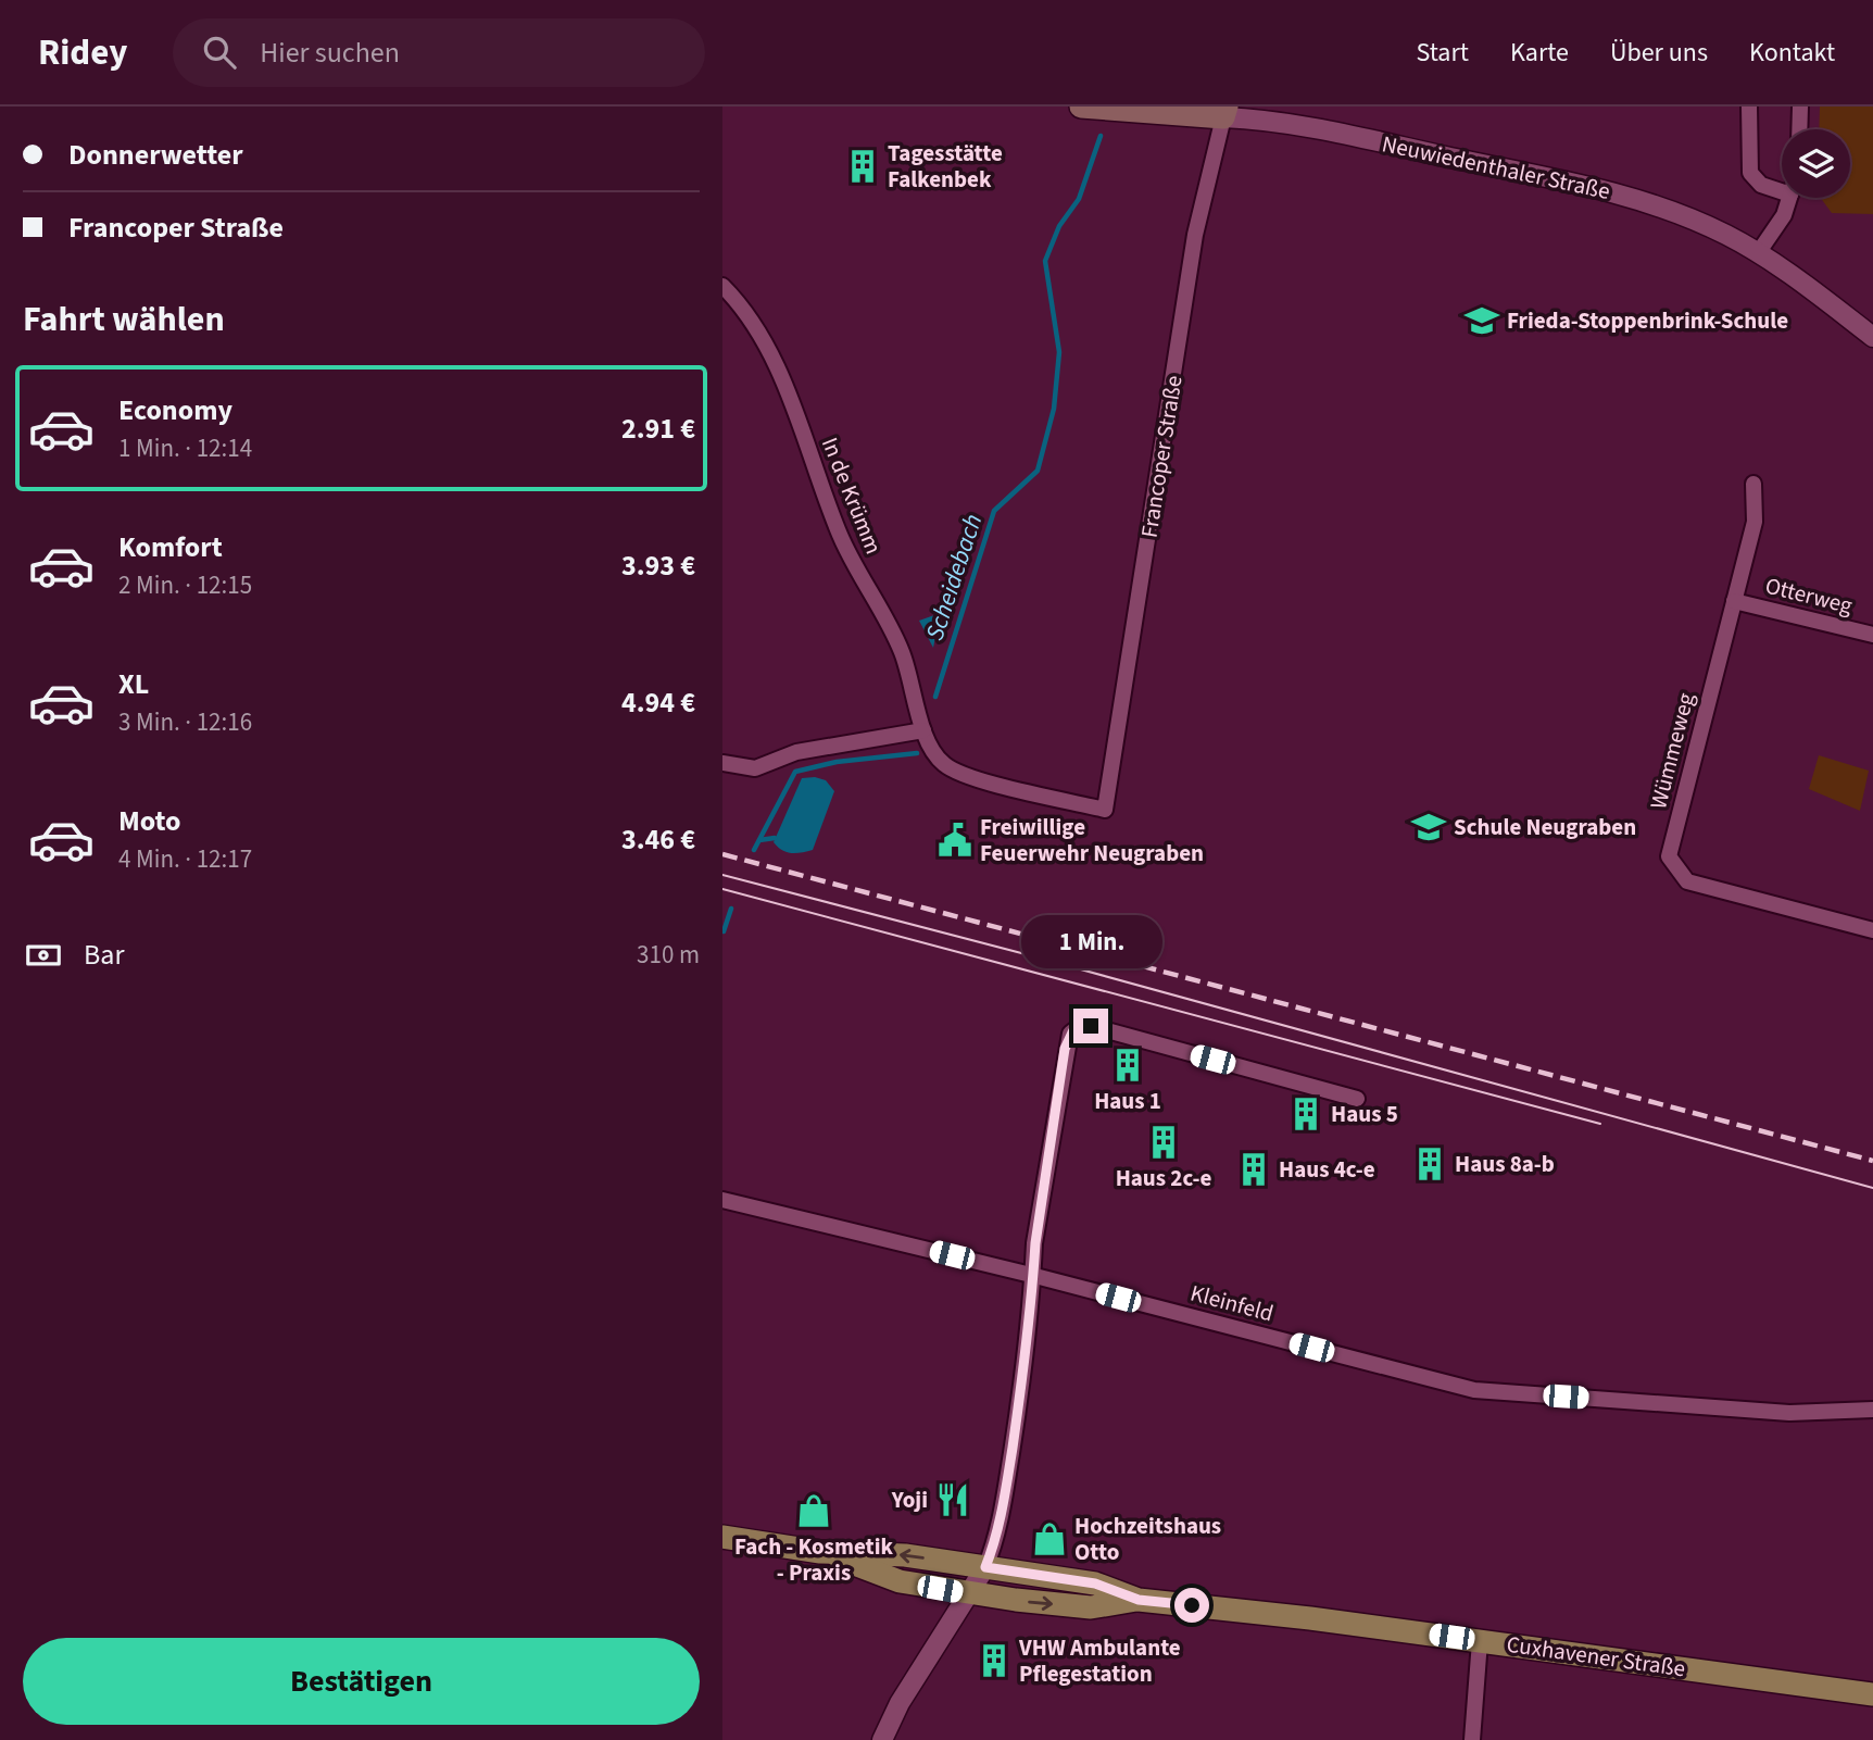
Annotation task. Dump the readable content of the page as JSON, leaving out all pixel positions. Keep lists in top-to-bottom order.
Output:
{
  "streets": {
    "main road": ["Neuwiedenthaler Straße", "Cuxhavener Straße"],
    "street": [
      "Francoper Straße",
      "In de Krümm",
      "Otterweg",
      "Wümmeweg",
      "Kleinfeld"
    ]
  },
  "crossings": [
    ["Neuwiedenthaler Straße", "Francoper Straße"],
    ["Francoper Straße", "In de Krümm"],
    ["Otterweg", "Wümmeweg"]
  ],
  "water": ["Scheidebach"],
  "places": {
    "building": [
      "Tagesstätte Falkenbek",
      "Haus 1",
      "Haus 5",
      "Haus 2c-e",
      "Haus 8a-b",
      "Haus 4c-e",
      "VHW Ambulante Pflegestation"
    ],
    "school or university": ["Frieda-Stoppenbrink-Schule", "Schule Neugraben"],
    "public building": ["Freiwillige Feuerwehr Neugraben"],
    "restaurant": ["Yoji"],
    "shop": ["Fach - Kosmetik - Praxis", "Hochzeitshaus Otto"]
  },
  "page": {
    "header": "Ridey",
    "search": "Hier suchen",
    "nav": [
      "Start",
      "Karte",
      "Über uns",
      "Kontakt"
    ],
    "banner": ["Donnerwetter", "Francoper Straße"],
    "heading": "Fahrt wählen",
    "list": [
      {
        "name": "Economy",
        "note": "1 Min. · 12:14",
        "value": "2.91 €"
      },
      {
        "name": "Komfort",
        "note": "2 Min. · 12:15",
        "value": "3.93 €"
      },
      {
        "name": "XL",
        "note": "3 Min. · 12:16",
        "value": "4.94 €"
      },
      {
        "name": "Moto",
        "note": "4 Min. · 12:17",
        "value": "3.46 €"
      }
    ],
    "pay": ["Bar", "310 m"],
    "bubble": "1 Min.",
    "buttons": "Bestätigen"
  }
}
